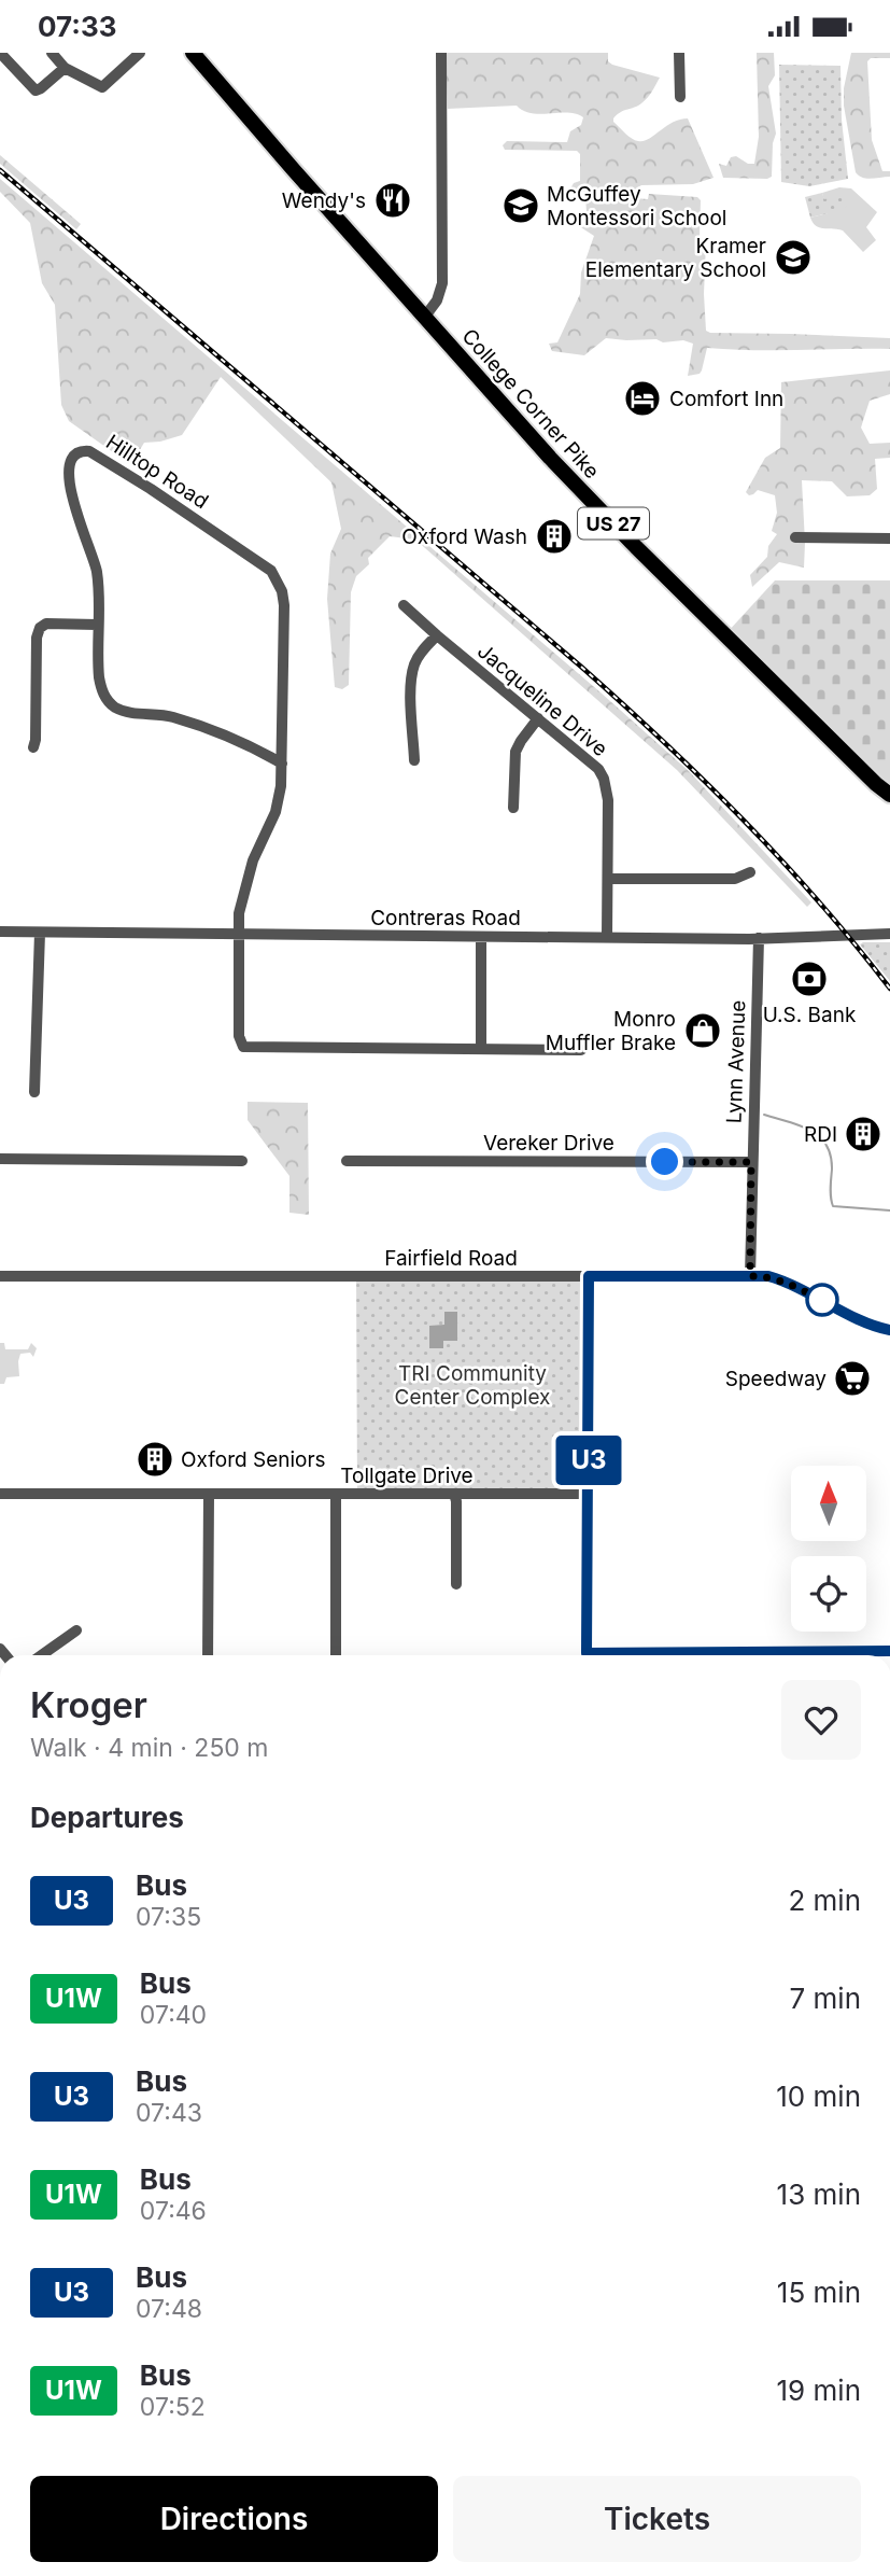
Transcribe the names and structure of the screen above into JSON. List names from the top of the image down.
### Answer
{
  "streets": {
    "highway": ["College Corner Pike", "US 27"],
    "street": [
      "Hilltop Road",
      "Jacqueline Drive",
      "Contreras Road",
      "Lynn Avenue",
      "Vereker Drive",
      "Fairfield Road",
      "Tollgate Drive"
    ]
  },
  "crossings": [
    ["Hilltop Road", "Contreras Road"],
    ["Jacqueline Drive", "Contreras Road"],
    ["Contreras Road", "Lynn Avenue"],
    ["Lynn Avenue", "Vereker Drive"],
    ["Lynn Avenue", "Fairfield Road"]
  ],
  "parks": ["TRI Community Center Complex"],
  "places": {
    "restaurant": ["Wendy's"],
    "school or university": ["McGuffey Montessori School", "Kramer Elementary School"],
    "hotel": ["Comfort Inn"],
    "building": ["Oxford Wash", "RDI", "Oxford Seniors"],
    "bank": ["U.S. Bank"],
    "shop": ["Monro Muffler Brake"],
    "supermarket": ["Speedway"]
  },
  "lines": ["bus line U3"],
  "north": "top",
  "page": {
    "status": "07:33",
    "on_map": "U3",
    "heading": [
      ["Kroger", "Walk · 4 min · 250 m"],
      "Departures"
    ],
    "list": [
      {
        "mark": "U3",
        "name": "Bus",
        "note": "07:35",
        "value": "2 min"
      },
      {
        "mark": "U1W",
        "name": "Bus",
        "note": "07:40",
        "value": "7 min"
      },
      {
        "mark": "U3",
        "name": "Bus",
        "note": "07:43",
        "value": "10 min"
      },
      {
        "mark": "U1W",
        "name": "Bus",
        "note": "07:46",
        "value": "13 min"
      },
      {
        "mark": "U3",
        "name": "Bus",
        "note": "07:48",
        "value": "15 min"
      },
      {
        "mark": "U1W",
        "name": "Bus",
        "note": "07:52",
        "value": "19 min"
      }
    ],
    "buttons": ["Directions", "Tickets"]
  }
}
